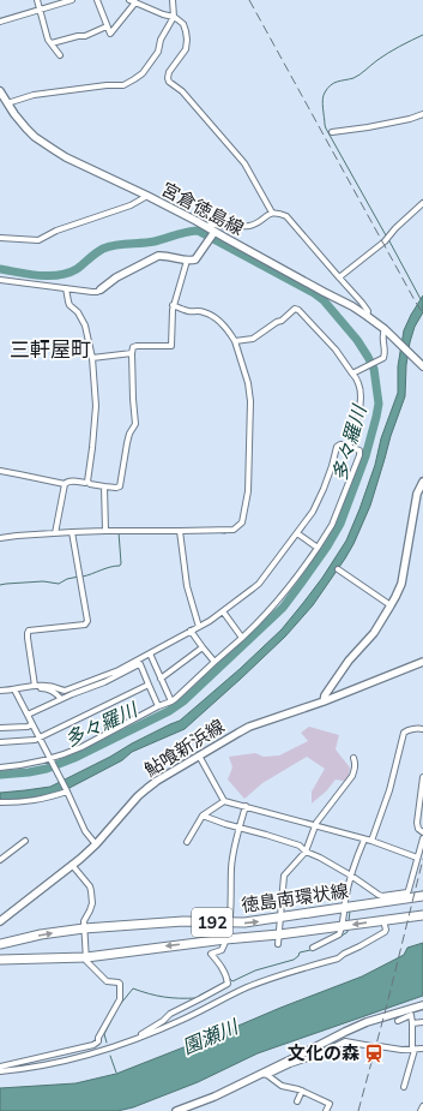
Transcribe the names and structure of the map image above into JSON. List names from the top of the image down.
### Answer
{
  "streets": {
    "highway": ["徳島南環状線", "192"],
    "main road": ["宮倉徳島線", "鮎喰新浜線"]
  },
  "districts": ["三軒屋町"],
  "water": ["多々羅川", "園瀬川"],
  "places": {
    "station": ["文化の森"]
  }
}
